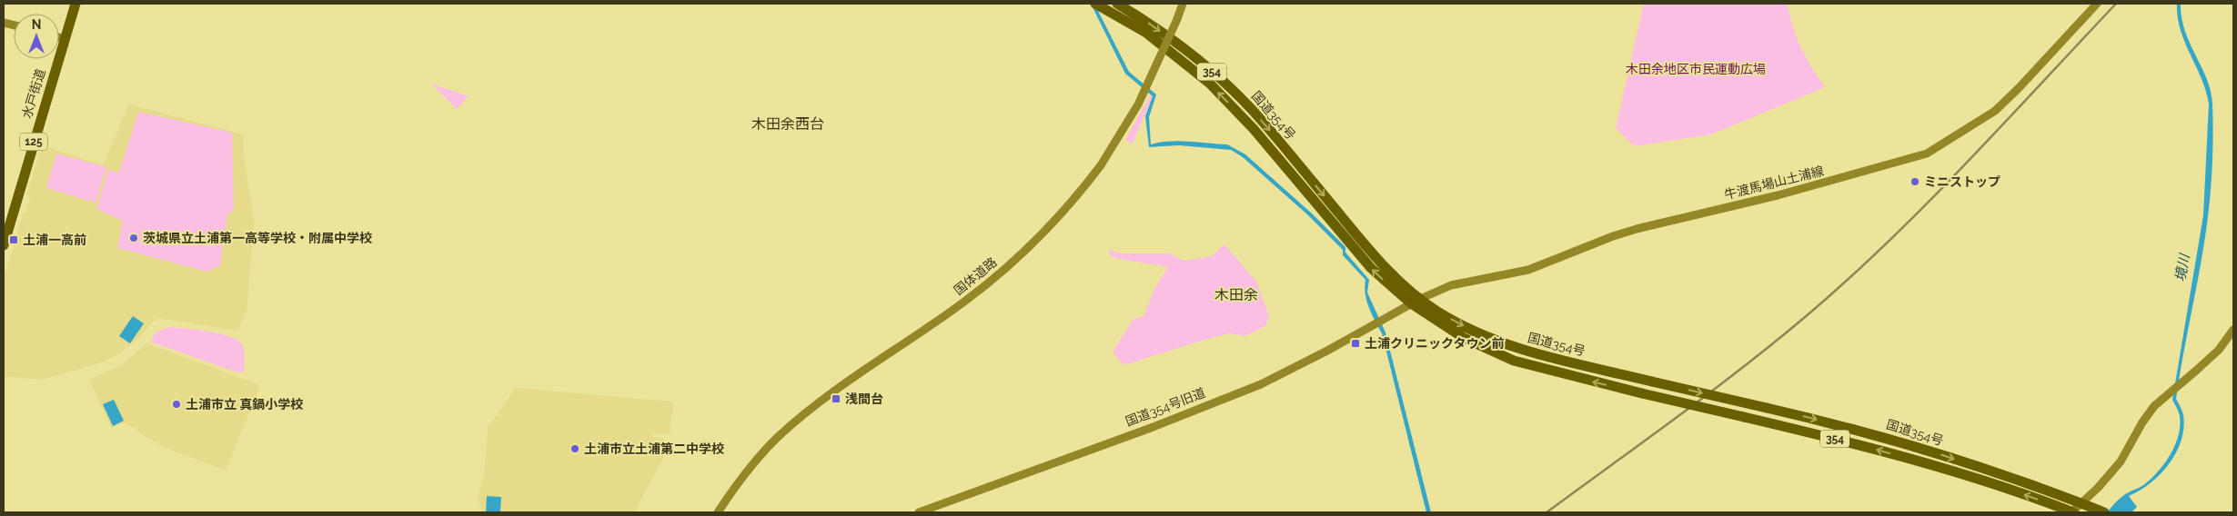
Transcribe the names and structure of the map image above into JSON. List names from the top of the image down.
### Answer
{
  "streets": {
    "highway": [
      "354",
      "水戸街道",
      "国道354号",
      "125"
    ],
    "street": ["牛渡馬場山土浦線", "国体道路", "国道354号旧道"]
  },
  "crossings": [
    ["国道354号", "牛渡馬場山土浦線"],
    ["国道354号", "国道354号旧道"],
    ["牛渡馬場山土浦線", "国道354号旧道"]
  ],
  "districts": ["木田余西台", "木田余"],
  "water": ["境川"],
  "parks": ["木田余地区市民運動広場"],
  "places": {
    "other": [
      "ミニストップ",
      "茨城県立土浦第一高等学校・附属中学校",
      "土浦市立 真鍋小学校",
      "土浦市立土浦第二中学校"
    ],
    "transit": ["土浦一高前", "土浦クリニックタウン前", "浅間台"]
  },
  "north": "top"
}
